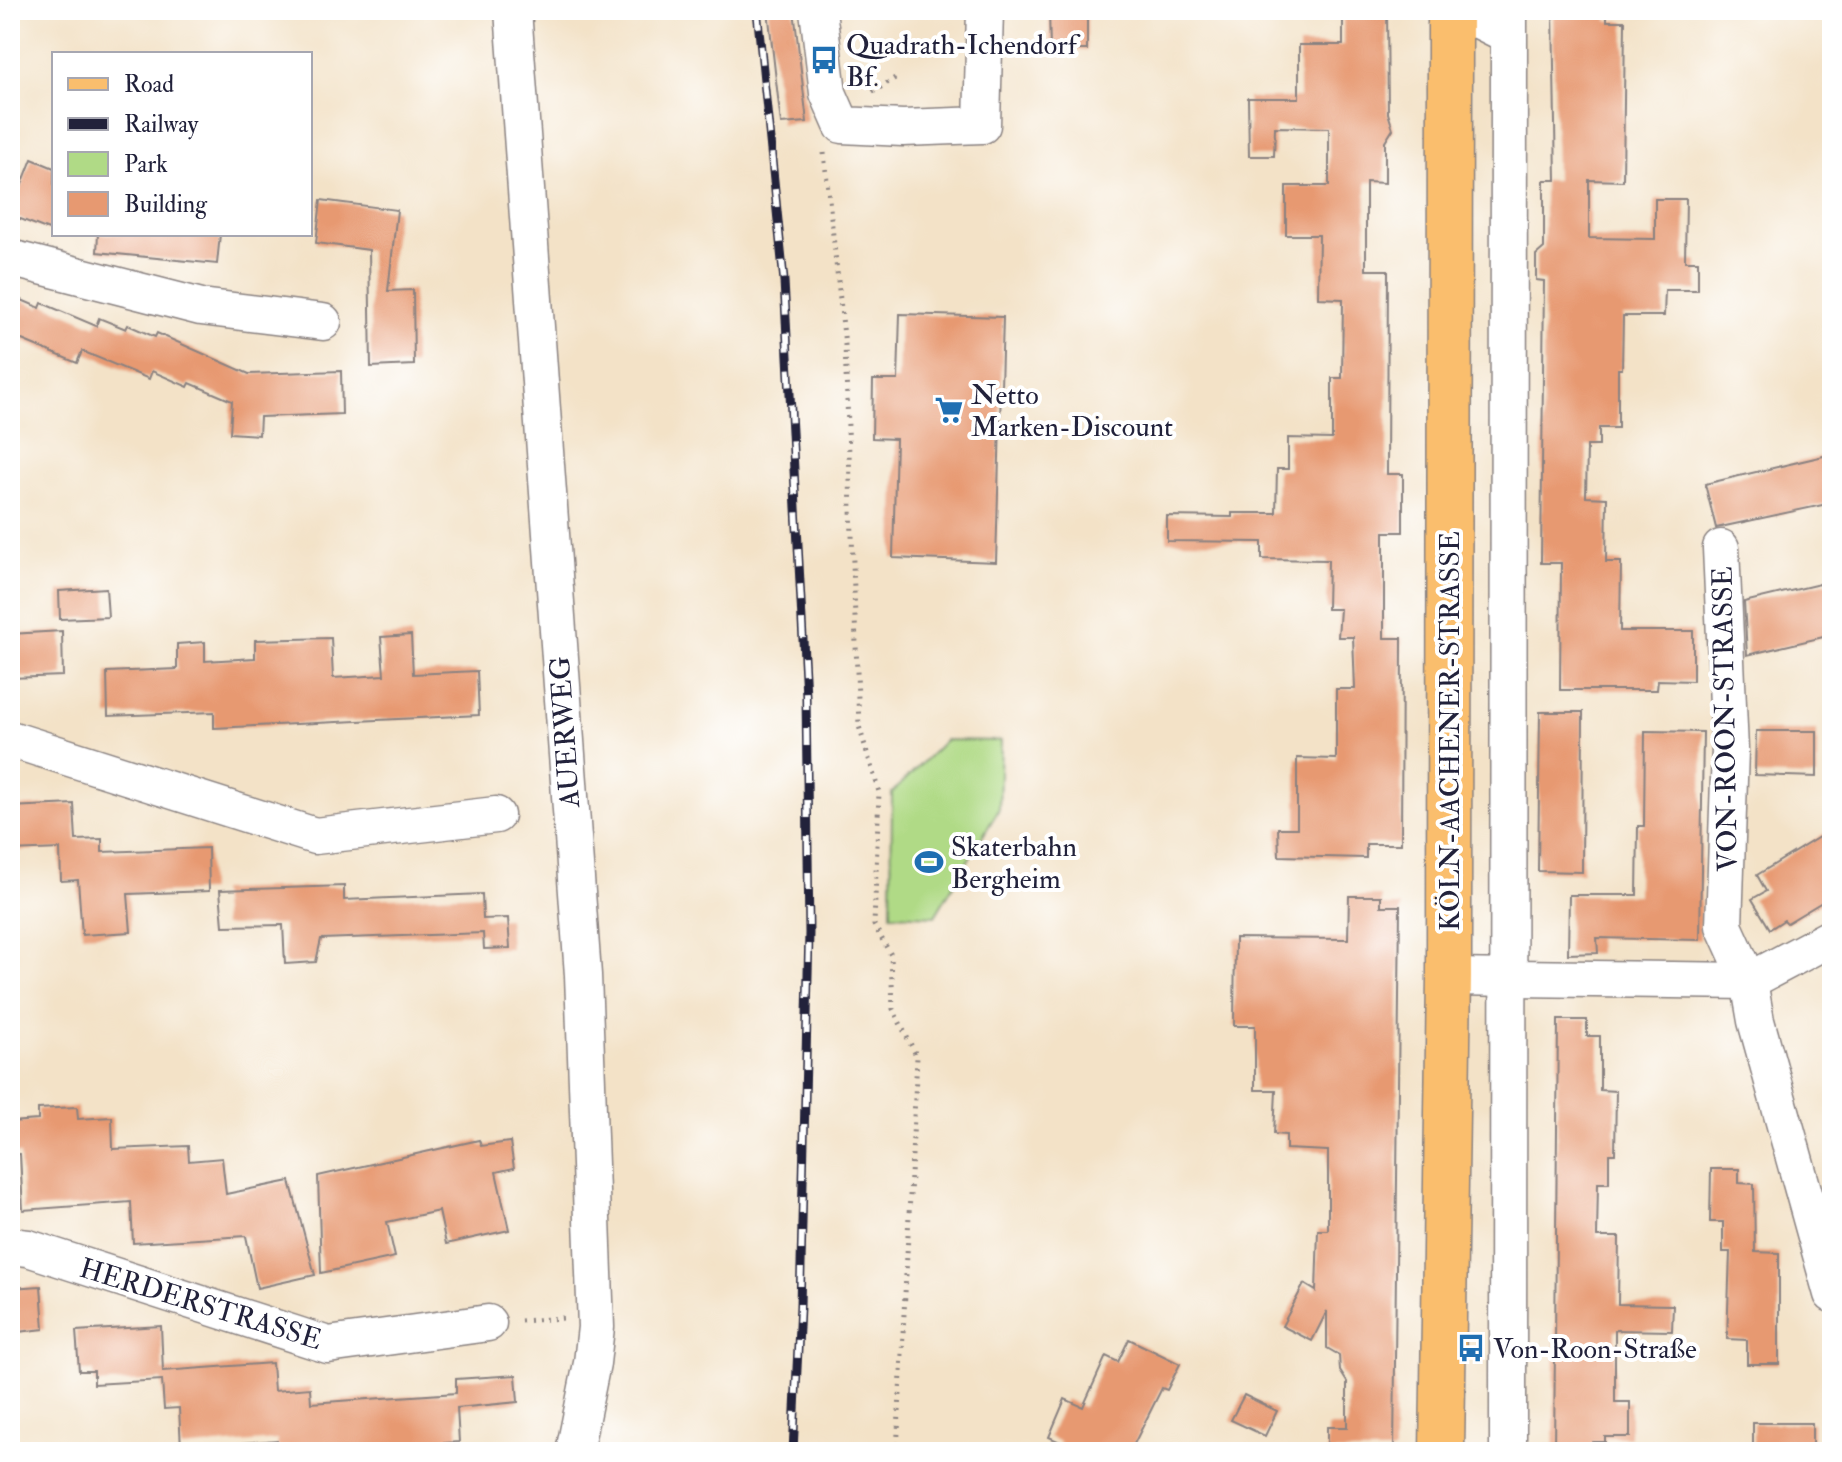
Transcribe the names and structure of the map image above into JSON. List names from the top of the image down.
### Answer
{
  "streets": {
    "main road": ["KÖLN-AACHENER-STRASSE"],
    "street": ["VON-ROON-STRASSE", "AUERWEG", "HERDERSTRASSE"]
  },
  "places": {
    "bus stop": ["Quadrath-Ichendorf Bf.", "Von-Roon-Straße"],
    "supermarket": ["Netto Marken-Discount"],
    "sports": ["Skaterbahn Bergheim"]
  },
  "legend": [
    "Road",
    "Railway",
    "Park",
    "Building"
  ]
}
